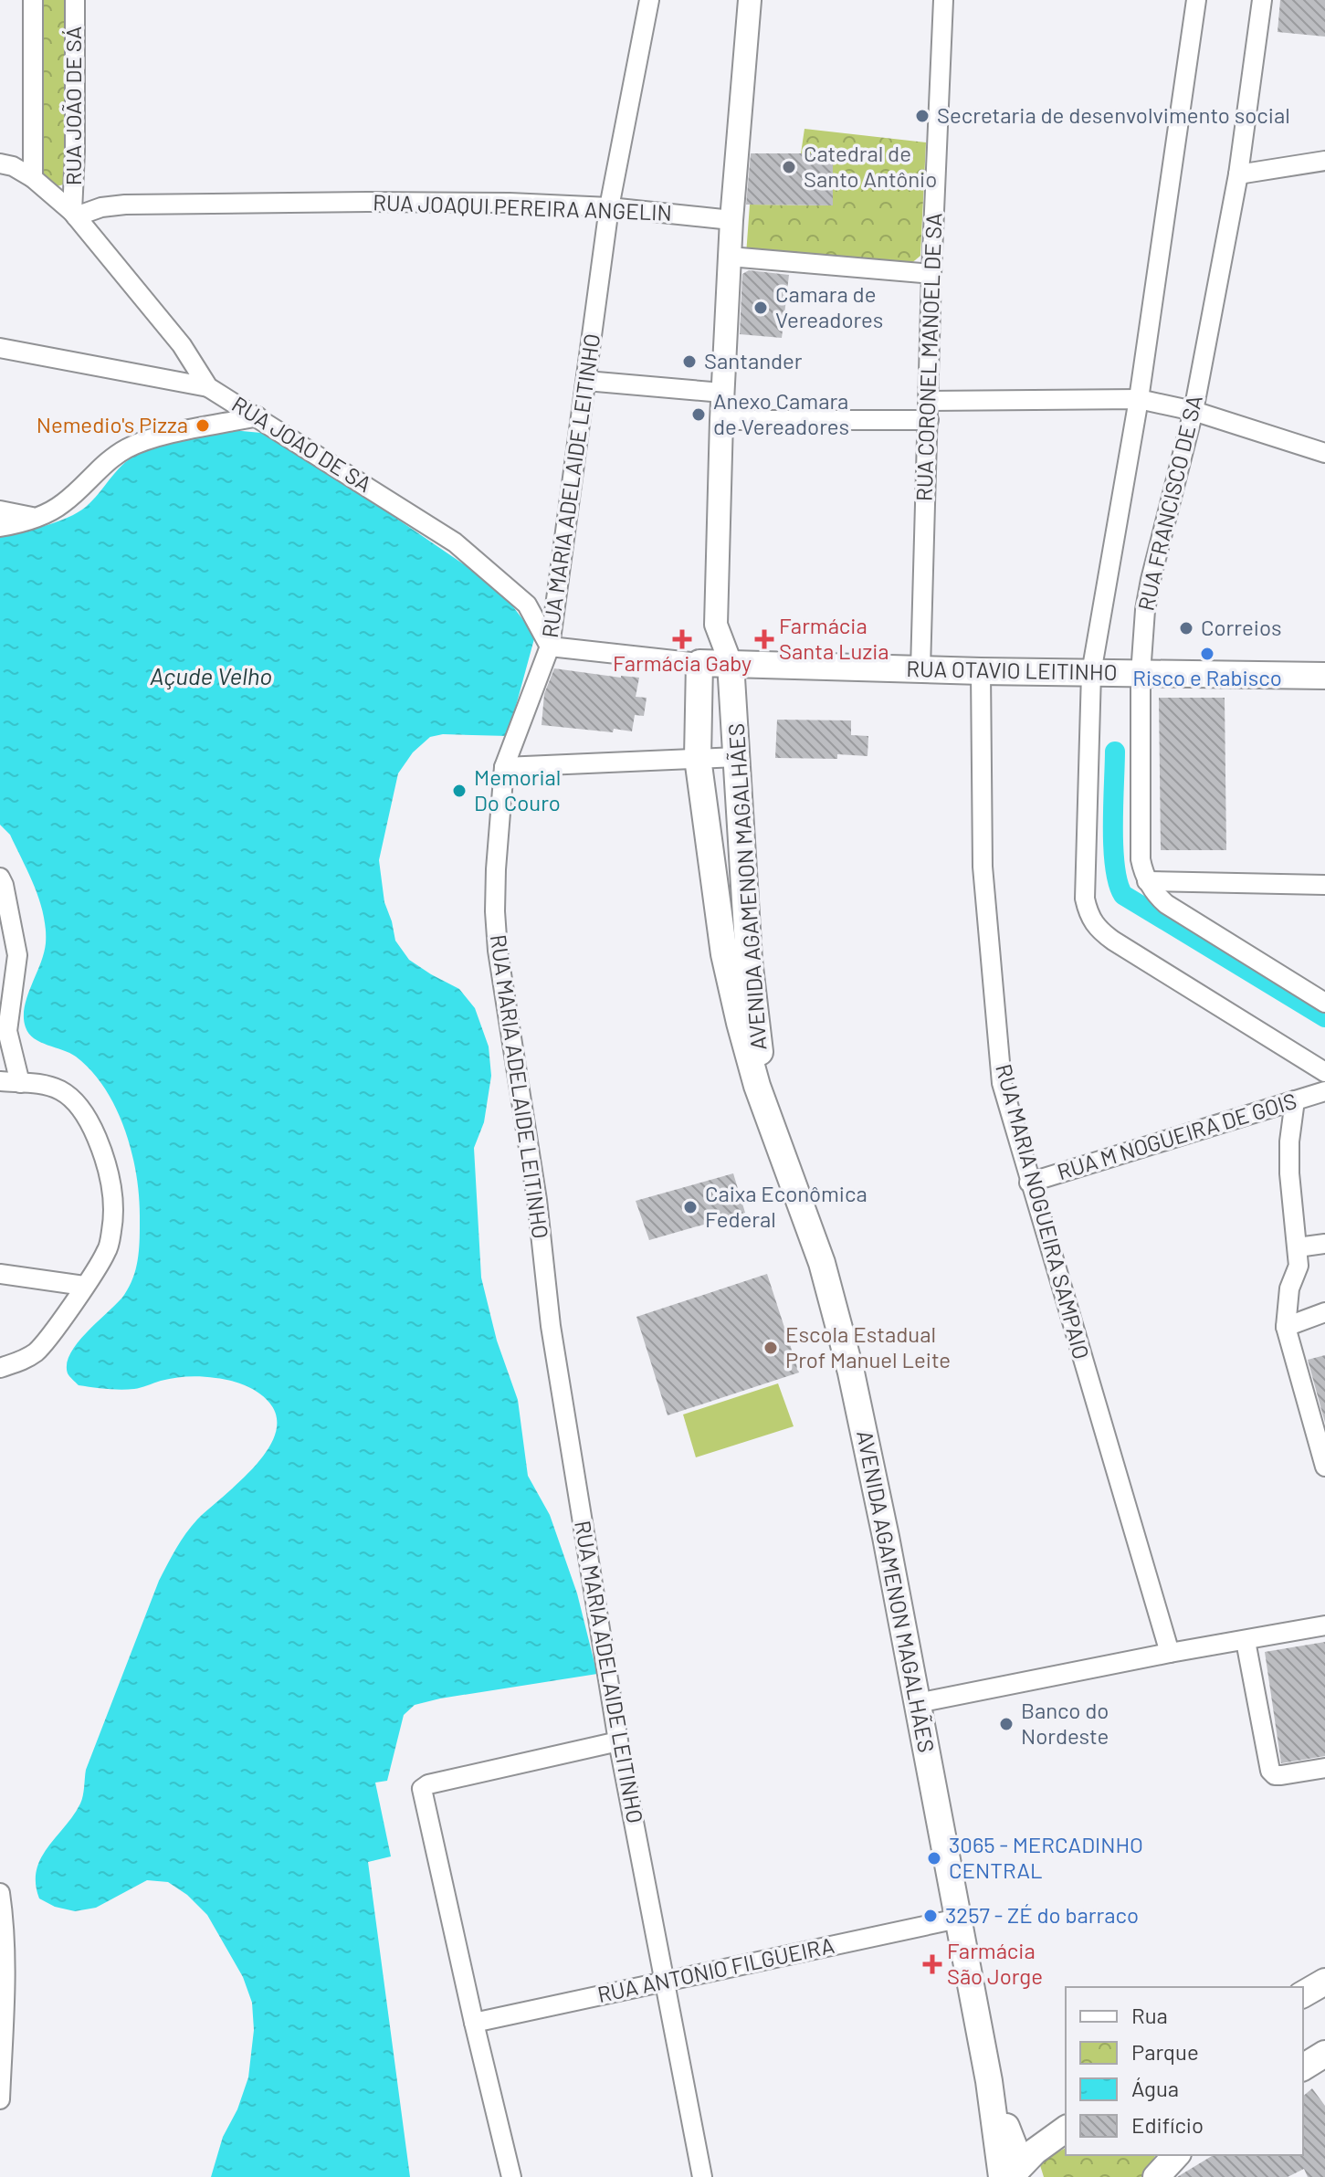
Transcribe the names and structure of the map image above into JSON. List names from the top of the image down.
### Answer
{
  "streets": {
    "main road": ["RUA OTAVIO LEITINHO", "AVENIDA AGAMENON MAGALHÃES"],
    "street": [
      "RUA JOÃO DE SÁ",
      "RUA JOAQUI PEREIRA ANGELIN",
      "RUA CORONEL MANOEL DE SA",
      "RUA JOAO DE SA",
      "RUA MARIA ADELAIDE LEITINHO",
      "RUA FRANCISCO DE SA",
      "RUA M NOGUEIRA DE GOIS",
      "RUA MARIA NOGUEIRA SAMPAIO",
      "RUA ANTONIO FILGUEIRA"
    ]
  },
  "crossings": [
    ["RUA JOÃO DE SÁ", "RUA JOAQUI PEREIRA ANGELIN"],
    ["RUA JOÃO DE SÁ", "RUA JOAO DE SA"],
    ["RUA JOAQUI PEREIRA ANGELIN", "RUA JOAO DE SA"],
    ["RUA JOAQUI PEREIRA ANGELIN", "RUA MARIA ADELAIDE LEITINHO"],
    ["RUA CORONEL MANOEL DE SA", "RUA OTAVIO LEITINHO"],
    ["RUA JOAO DE SA", "RUA MARIA ADELAIDE LEITINHO"],
    ["RUA MARIA ADELAIDE LEITINHO", "RUA ANTONIO FILGUEIRA"],
    ["RUA FRANCISCO DE SA", "RUA OTAVIO LEITINHO"],
    ["RUA OTAVIO LEITINHO", "AVENIDA AGAMENON MAGALHÃES"],
    ["RUA OTAVIO LEITINHO", "RUA MARIA NOGUEIRA SAMPAIO"],
    ["AVENIDA AGAMENON MAGALHÃES", "RUA ANTONIO FILGUEIRA"],
    ["RUA M NOGUEIRA DE GOIS", "RUA MARIA NOGUEIRA SAMPAIO"]
  ],
  "water": ["Açude Velho"],
  "places": {
    "other": [
      "Secretaria de desenvolvimento social",
      "Catedral de Santo Antônio",
      "Camara de Vereadores",
      "Santander",
      "Anexo Camara de Vereadores",
      "Nemedio's Pizza",
      "Correios",
      "Risco e Rabisco",
      "Memorial Do Couro",
      "Caixa Econômica Federal",
      "Escola Estadual Prof Manuel Leite",
      "Banco do Nordeste",
      "3065 - MERCADINHO CENTRAL",
      "3257 - ZÉ do barraco"
    ],
    "health": ["Farmácia Gaby", "Farmácia Santa Luzia", "Farmácia São Jorge"]
  },
  "legend": [
    "Rua",
    "Parque",
    "Água",
    "Edifício"
  ]
}
